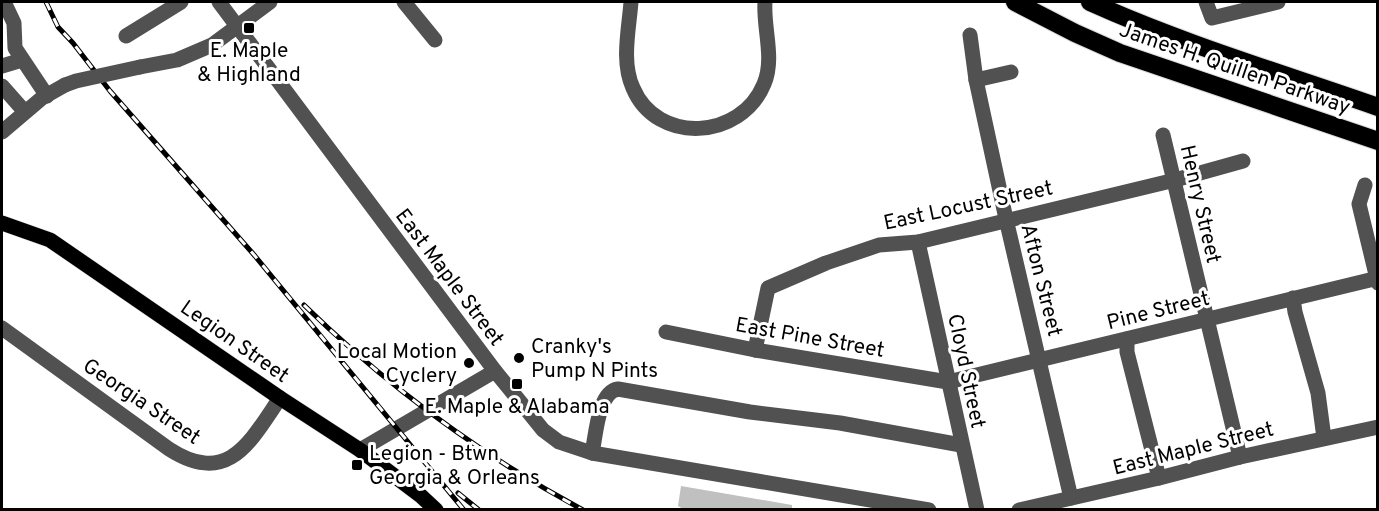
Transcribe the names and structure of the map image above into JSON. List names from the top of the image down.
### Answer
{
  "streets": {
    "highway": ["James H. Quillen Parkway"],
    "main road": ["Legion Street"],
    "street": [
      "Henry Street",
      "East Locust Street",
      "East Maple Street",
      "Afton Street",
      "Pine Street",
      "East Pine Street",
      "Cloyd Street",
      "Georgia Street"
    ]
  },
  "crossings": [
    ["Henry Street", "East Locust Street"],
    ["Henry Street", "East Maple Street"],
    ["Henry Street", "Pine Street"],
    ["East Locust Street", "Afton Street"],
    ["East Locust Street", "East Pine Street"],
    ["East Locust Street", "Cloyd Street"],
    ["East Maple Street", "Afton Street"],
    ["Afton Street", "Pine Street"],
    ["Pine Street", "East Pine Street"],
    ["Pine Street", "Cloyd Street"],
    ["East Pine Street", "Cloyd Street"],
    ["Legion Street", "Georgia Street"]
  ],
  "places": {
    "transit": ["E. Maple & Highland", "E. Maple & Alabama", "Legion - Btwn Georgia & Orleans"],
    "other": ["Cranky's Pump N Pints", "Local Motion Cyclery"]
  }
}
